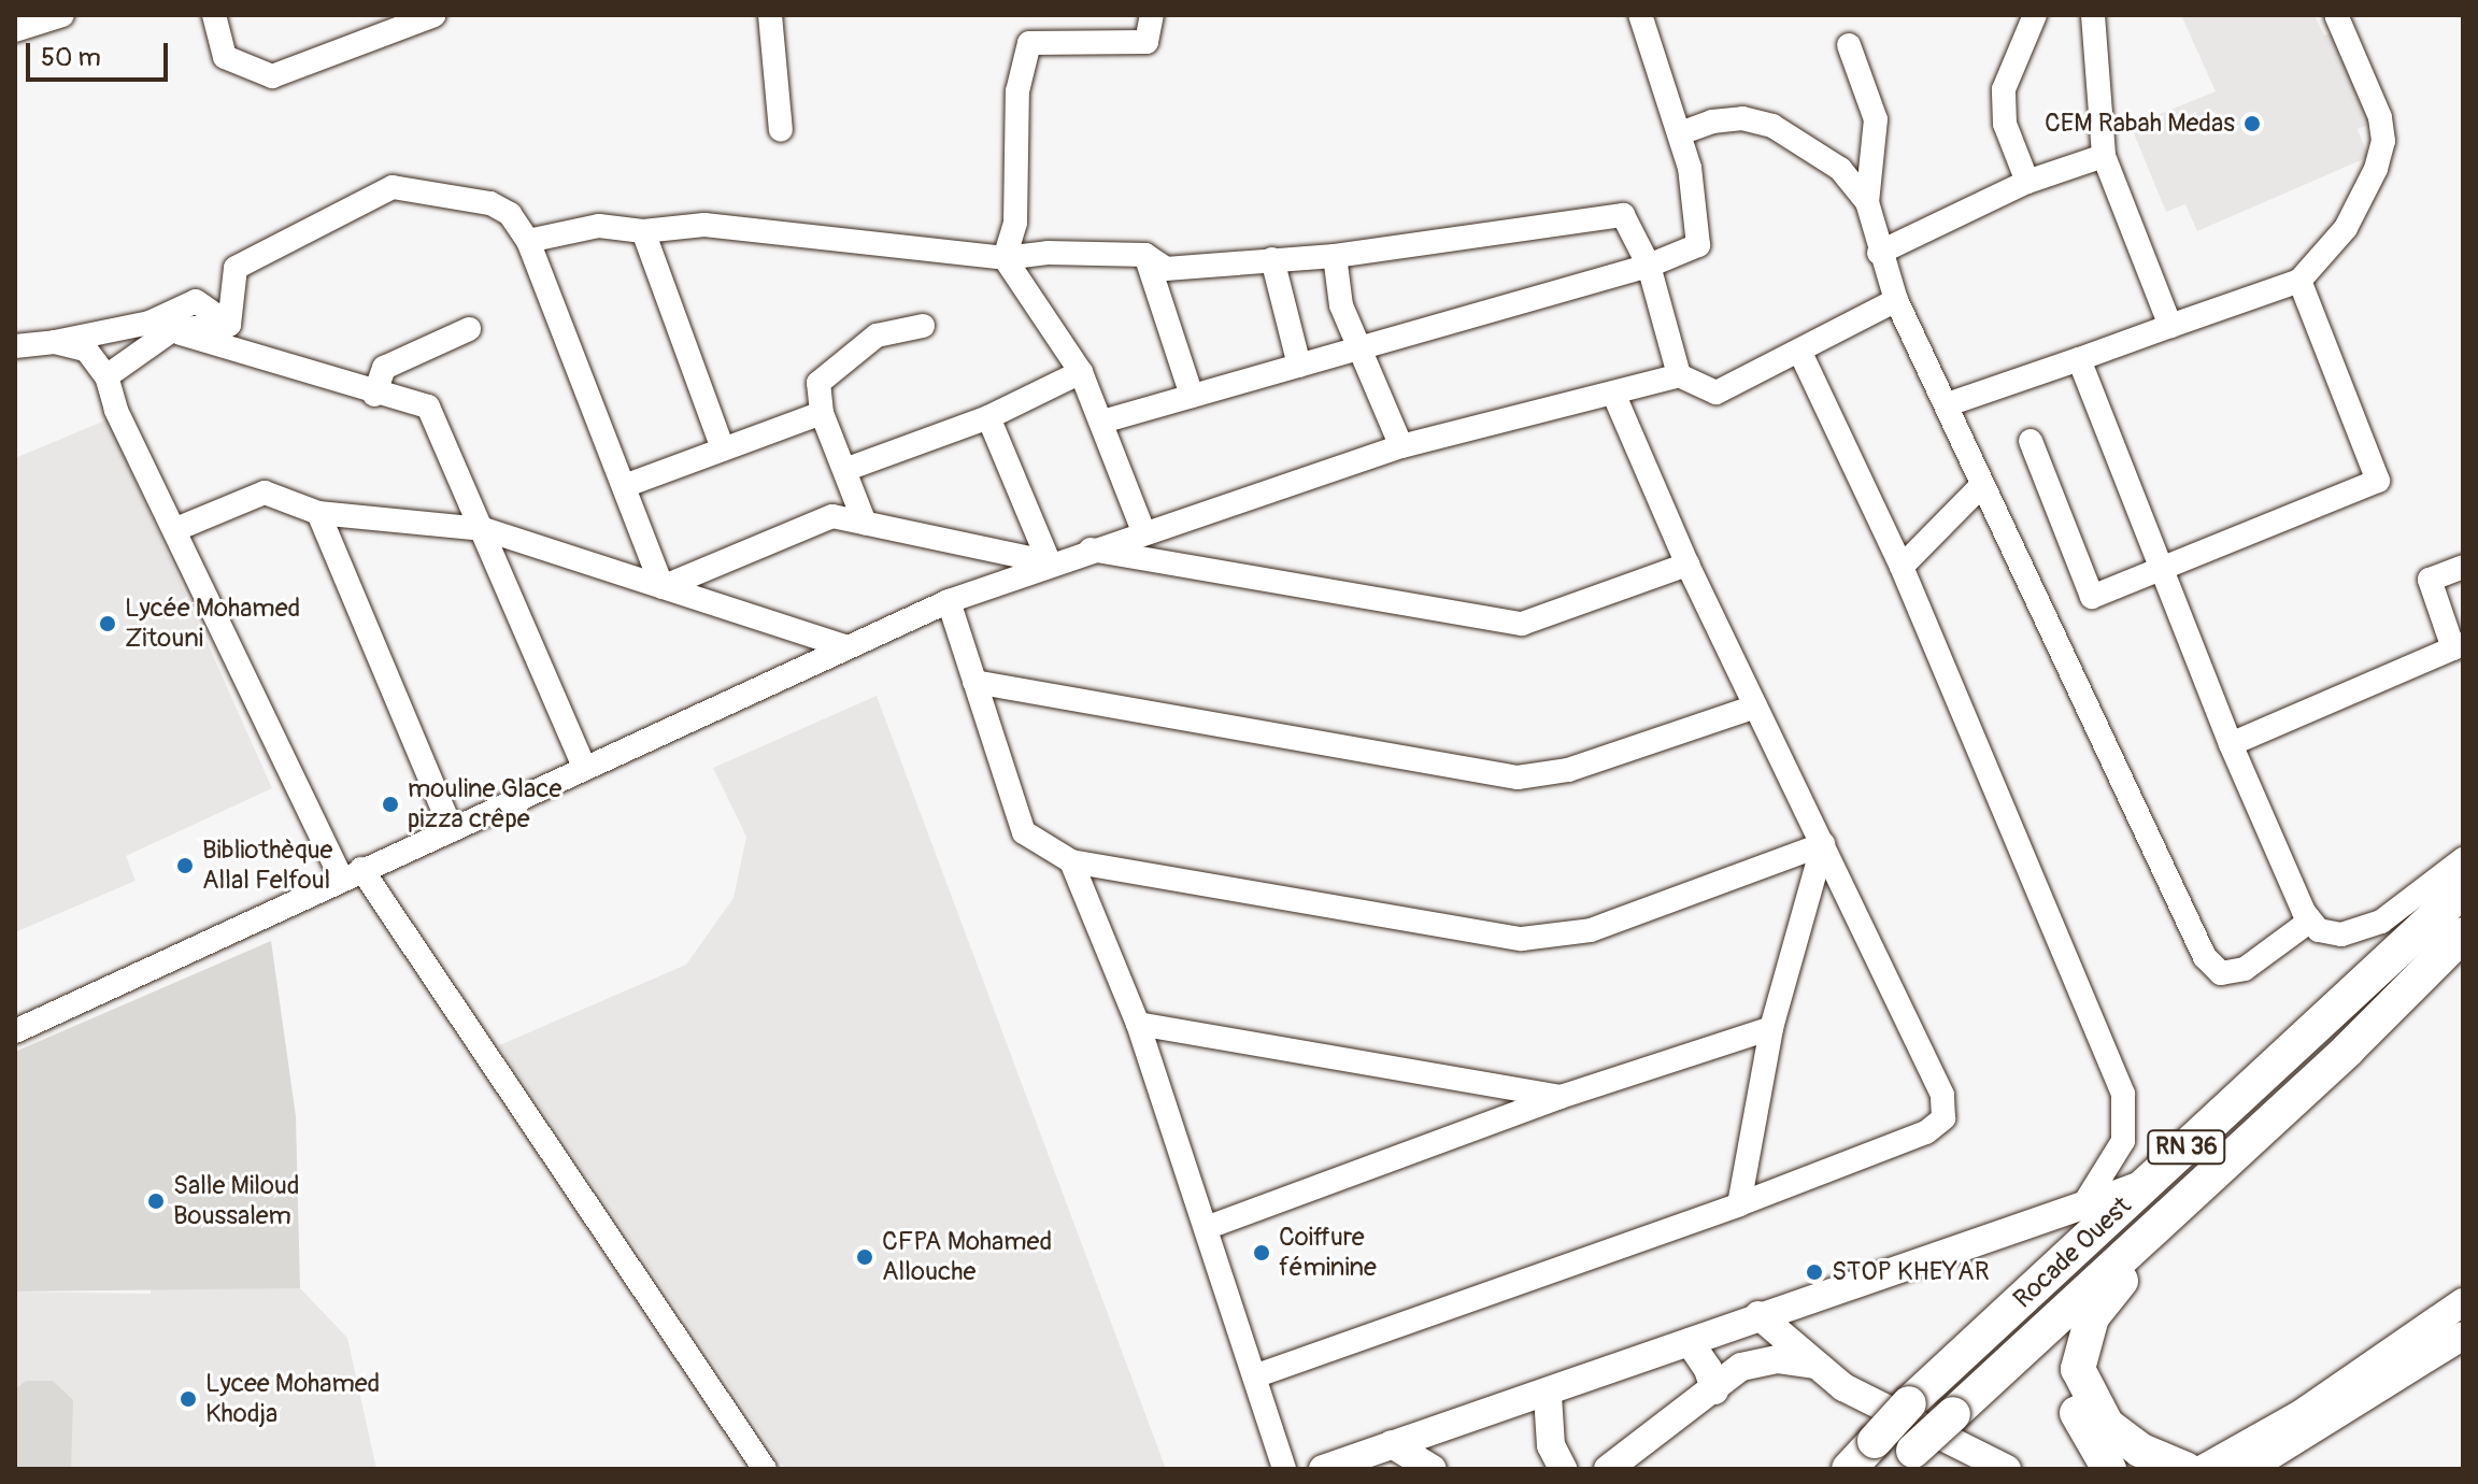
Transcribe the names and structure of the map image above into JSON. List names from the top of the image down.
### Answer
{
  "streets": {
    "highway": ["RN 36", "Rocade Ouest"]
  },
  "places": [
    "CEM Rabah Medas",
    "Lycée Mohamed Zitouni",
    "mouline Glace pizza crêpe",
    "Bibliothèque Allal Felfoul",
    "Salle Miloud Boussalem",
    "Coiffure féminine",
    "CFPA Mohamed Allouche",
    "STOP KHEYAR",
    "Lycee Mohamed Khodja"
  ],
  "scale_bar": "50 m"
}
